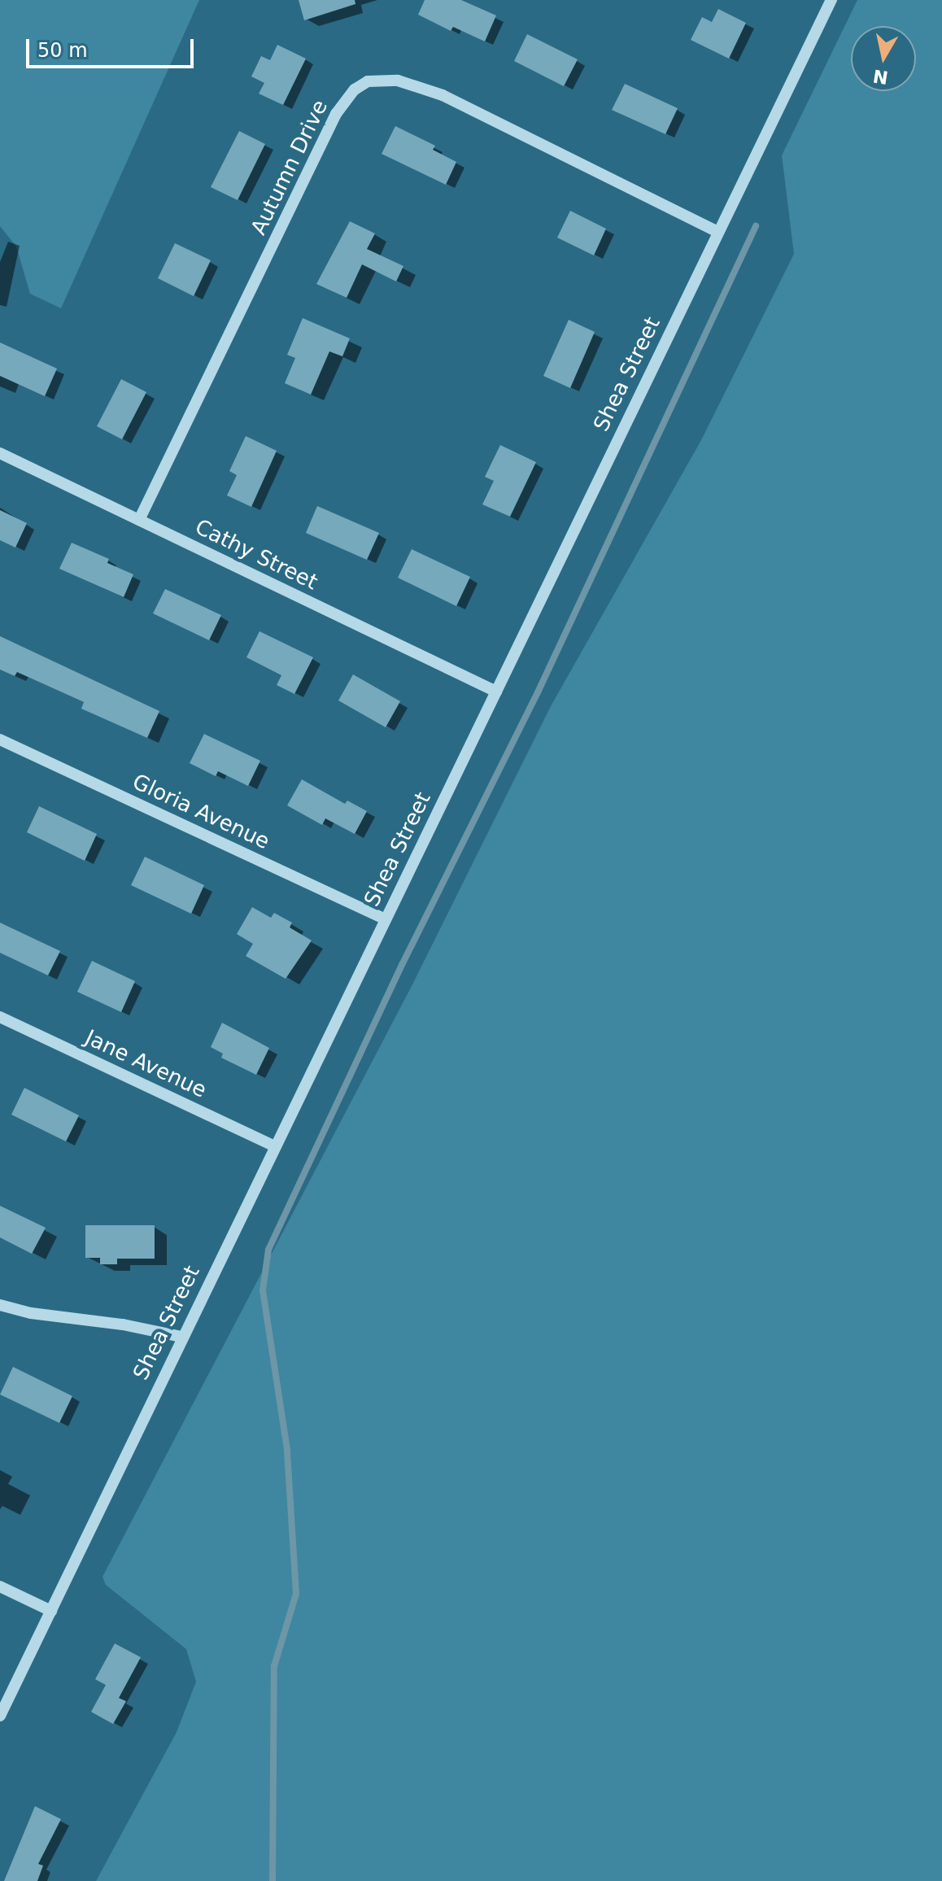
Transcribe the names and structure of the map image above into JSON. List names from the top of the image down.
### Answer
{
  "streets": {
    "street": [
      "Autumn Drive",
      "Shea Street",
      "Cathy Street",
      "Gloria Avenue",
      "Jane Avenue"
    ]
  },
  "crossings": [
    ["Autumn Drive", "Shea Street"],
    ["Autumn Drive", "Cathy Street"],
    ["Shea Street", "Cathy Street"],
    ["Shea Street", "Gloria Avenue"],
    ["Shea Street", "Jane Avenue"]
  ],
  "scale_bar": "50 m",
  "north": "bottom"
}
